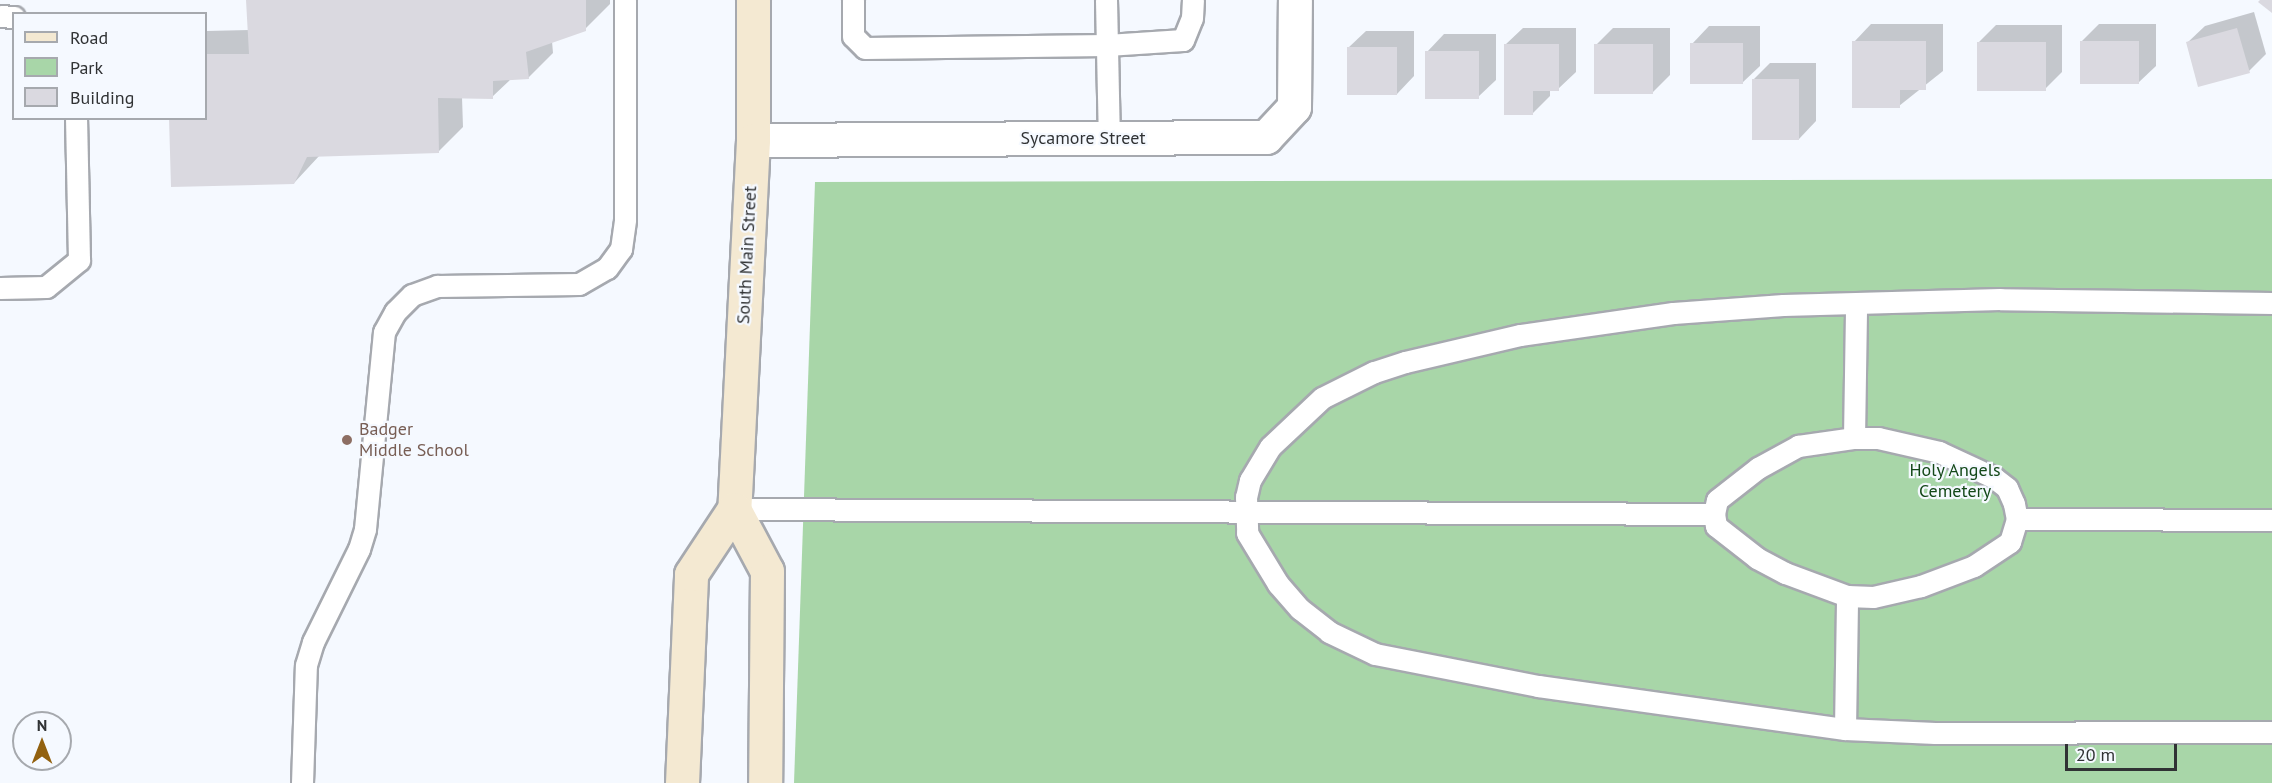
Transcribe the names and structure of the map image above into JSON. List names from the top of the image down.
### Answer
{
  "streets": {
    "main road": ["South Main Street"],
    "street": ["Sycamore Street"]
  },
  "crossings": [
    ["Sycamore Street", "South Main Street"]
  ],
  "parks": ["Holy Angels Cemetery"],
  "places": ["Badger Middle School"],
  "legend": ["Road", "Park", "Building"],
  "scale_bar": "20 m",
  "north": "top"
}
